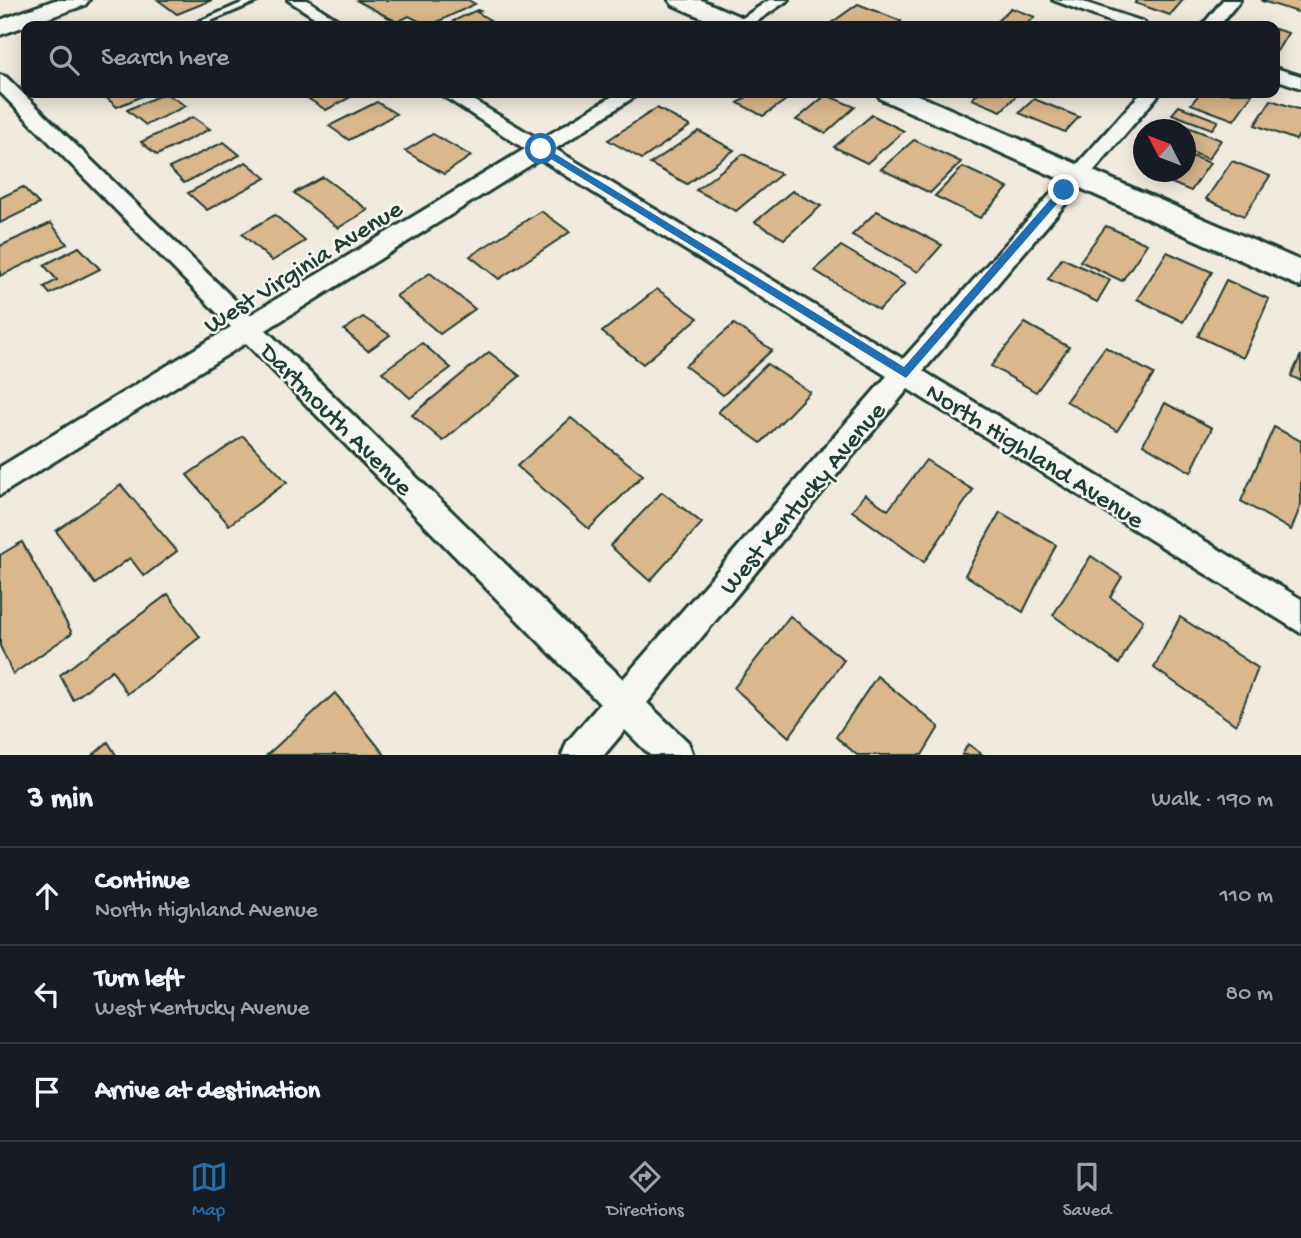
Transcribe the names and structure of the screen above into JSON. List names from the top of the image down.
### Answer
{
  "streets": {
    "street": [
      "West Virginia Avenue",
      "Dartmouth Avenue",
      "North Highland Avenue",
      "West Kentucky Avenue"
    ]
  },
  "crossings": [
    ["West Virginia Avenue", "Dartmouth Avenue"],
    ["West Virginia Avenue", "North Highland Avenue"],
    ["Dartmouth Avenue", "West Kentucky Avenue"],
    ["North Highland Avenue", "West Kentucky Avenue"]
  ],
  "north": "top left",
  "page": {
    "search": "Search here",
    "heading": ["3 min", "Walk · 190 m"],
    "list": [
      ["Continue", "North Highland Avenue", "110 m"],
      ["Turn left", "West Kentucky Avenue", "80 m"],
      "Arrive at destination"
    ],
    "nav": ["Map", "Directions", "Saved"]
  }
}
